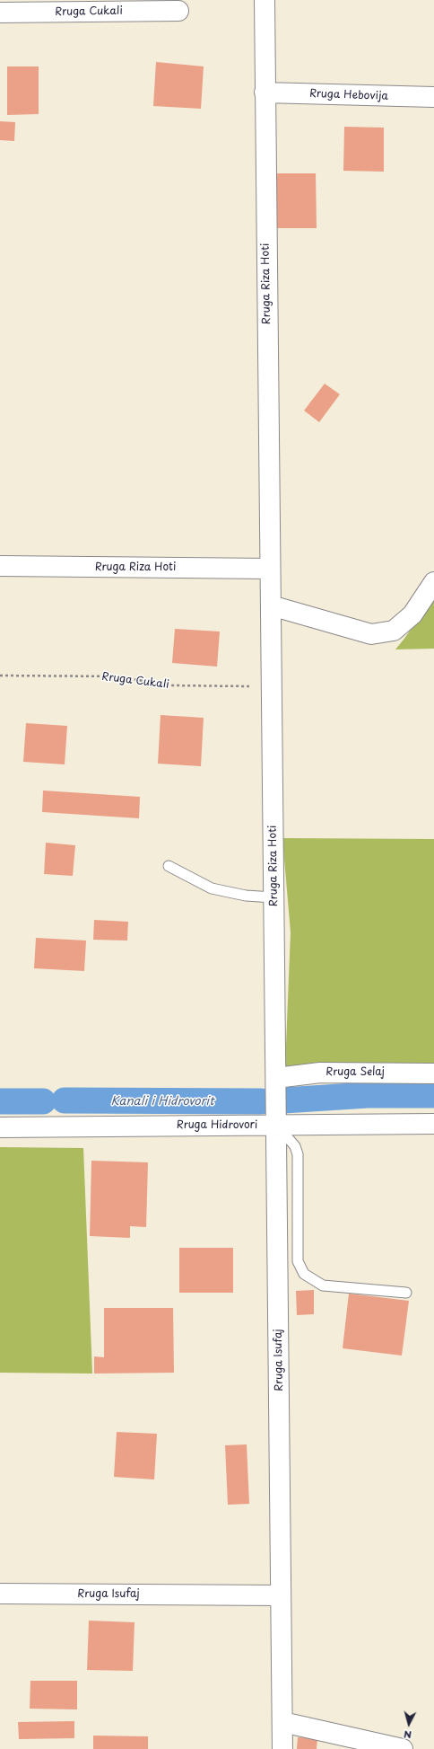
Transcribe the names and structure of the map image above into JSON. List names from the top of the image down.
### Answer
{
  "streets": {
    "street": [
      "Rruga Cukali",
      "Rruga Hebovija",
      "Rruga Riza Hoti",
      "Rruga Selaj",
      "Rruga Hidrovori",
      "Rruga Isufaj"
    ]
  },
  "crossings": [
    ["Rruga Cukali", "Rruga Riza Hoti"],
    ["Rruga Hebovija", "Rruga Riza Hoti"],
    ["Rruga Riza Hoti", "Rruga Selaj"],
    ["Rruga Riza Hoti", "Rruga Hidrovori"],
    ["Rruga Riza Hoti", "Rruga Isufaj"],
    ["Rruga Hidrovori", "Rruga Isufaj"]
  ],
  "water": ["Kanali i Hidrovorit"],
  "north": "bottom"
}
